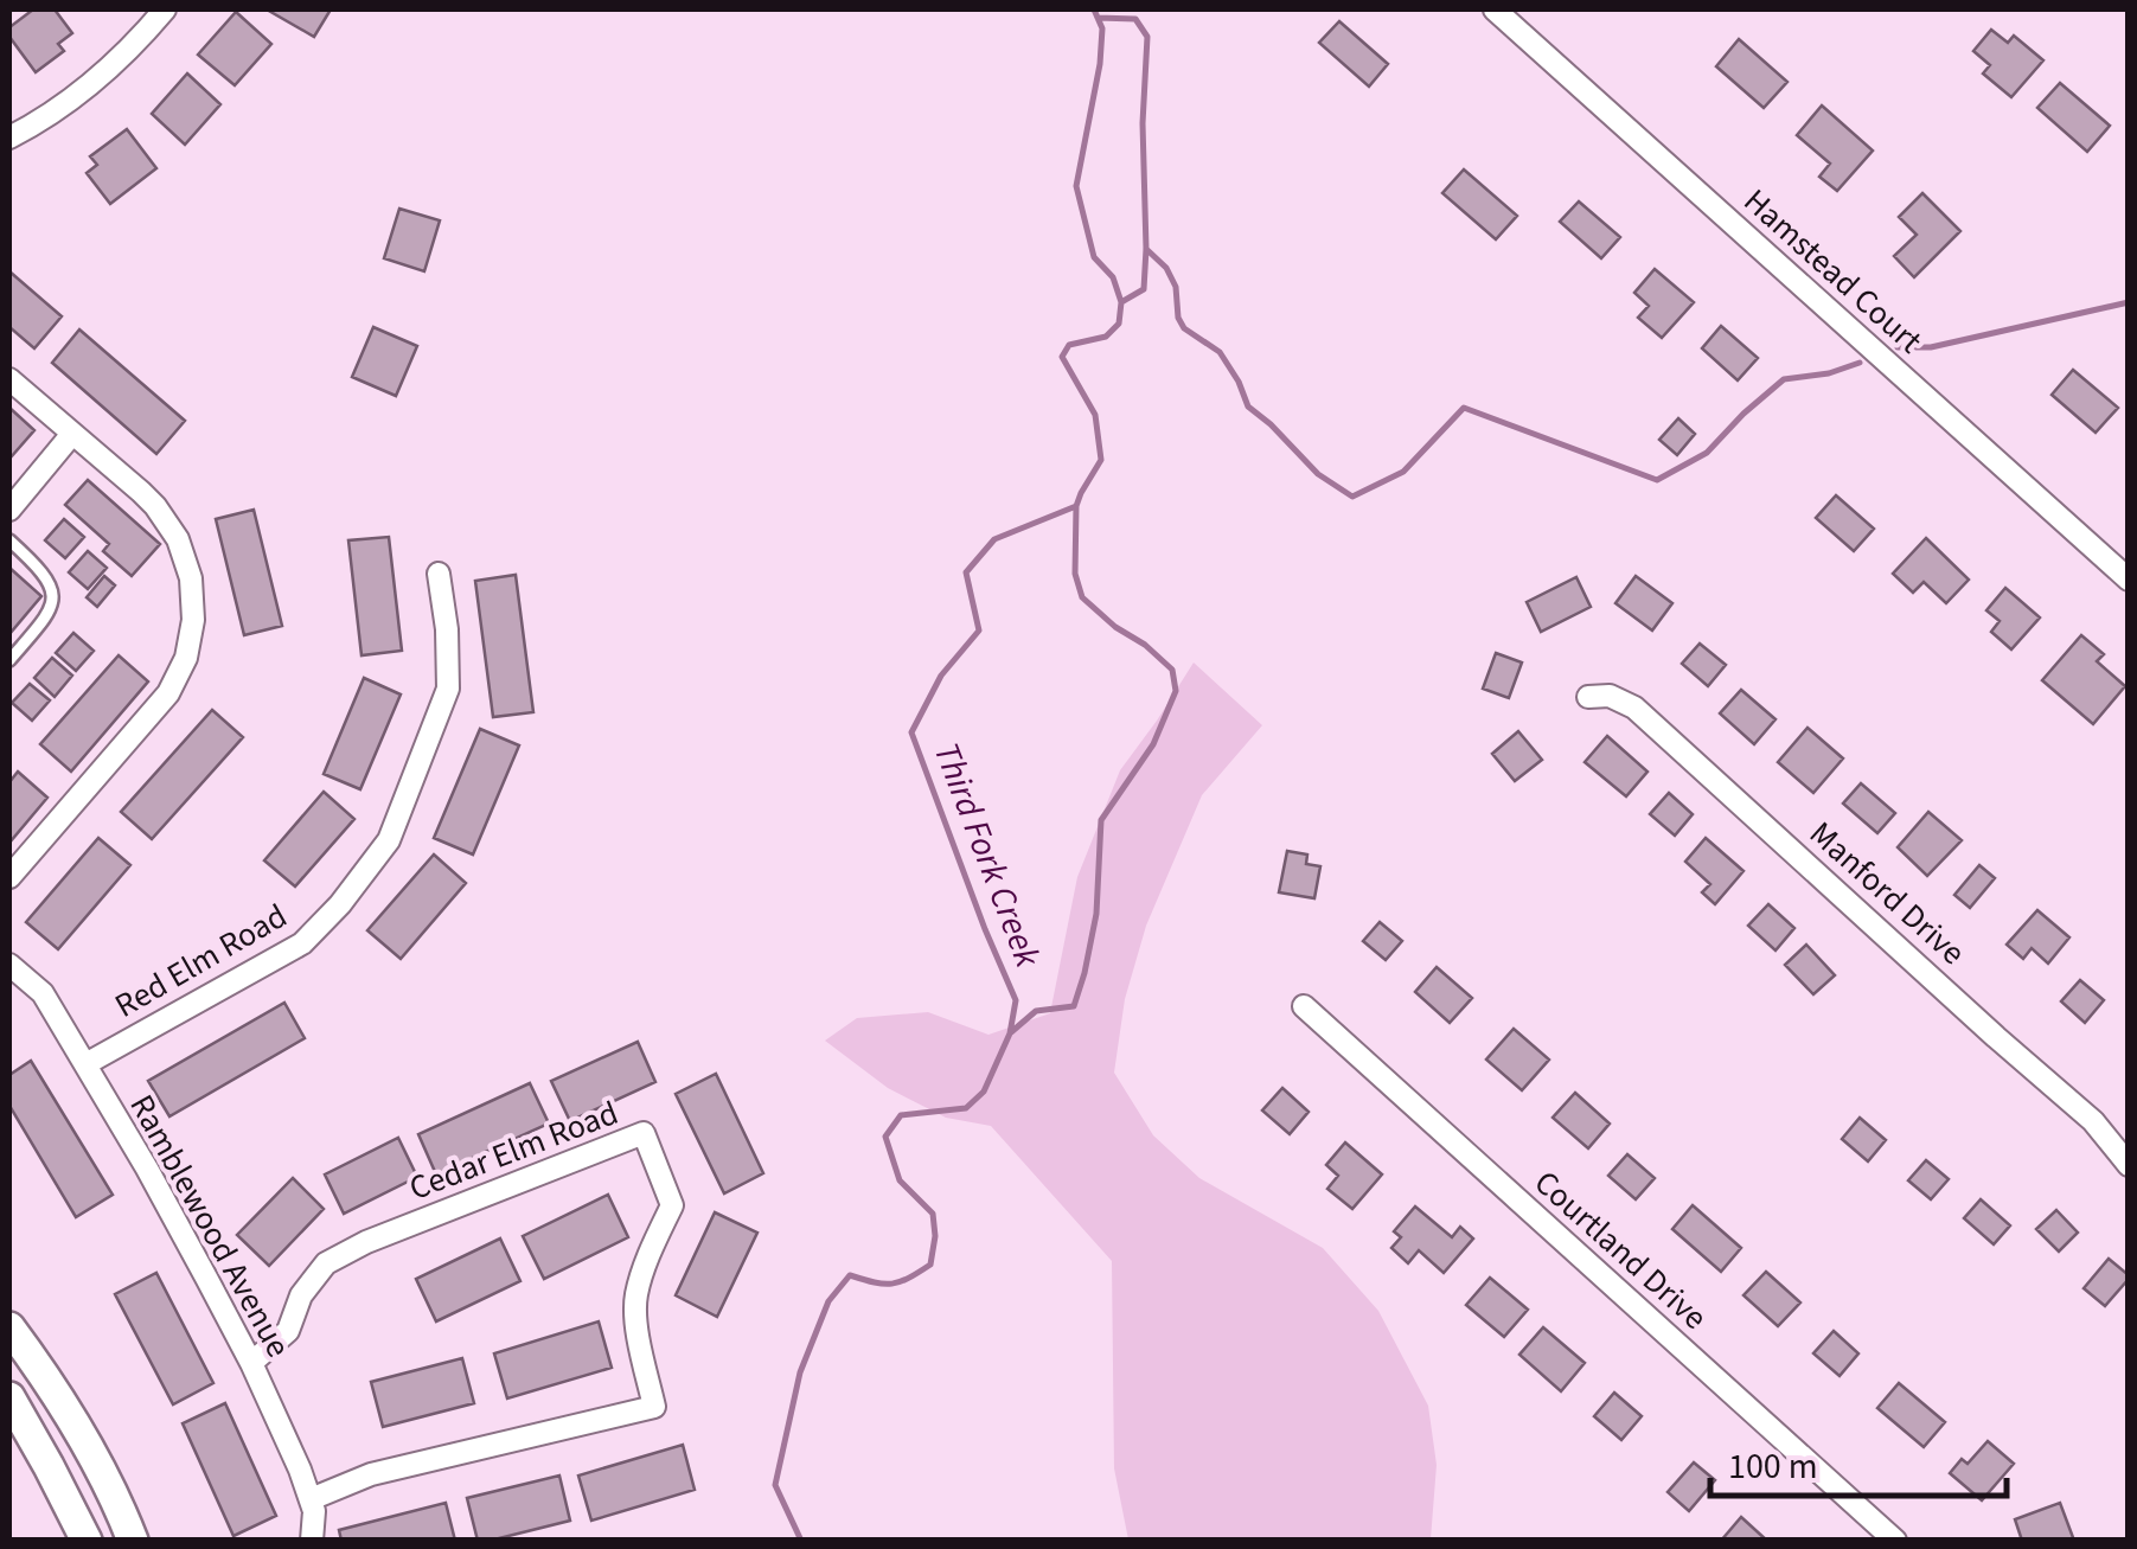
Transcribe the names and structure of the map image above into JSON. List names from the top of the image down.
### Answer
{
  "streets": {
    "street": [
      "Hamstead Court",
      "Manford Drive",
      "Red Elm Road",
      "Cedar Elm Road",
      "Ramblewood Avenue",
      "Courtland Drive"
    ]
  },
  "crossings": [
    ["Red Elm Road", "Ramblewood Avenue"],
    ["Cedar Elm Road", "Ramblewood Avenue"]
  ],
  "water": ["Third Fork Creek"],
  "scale_bar": "100 m"
}
